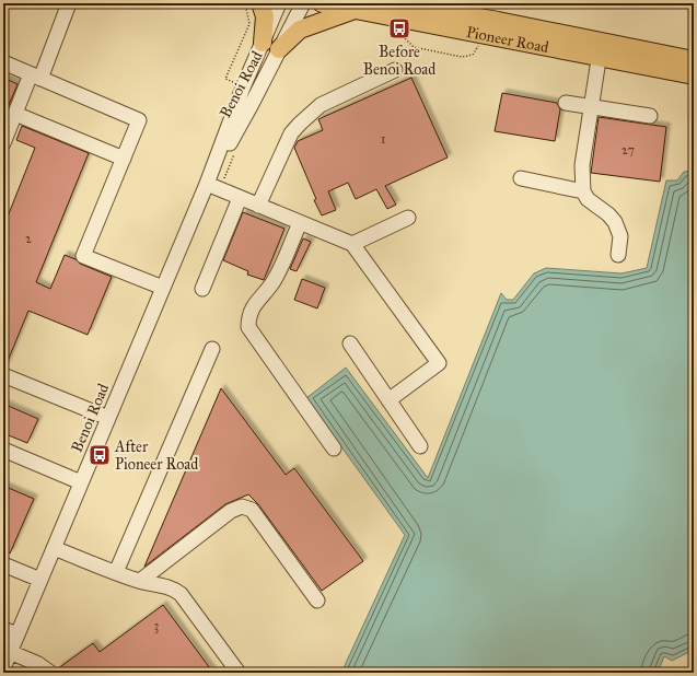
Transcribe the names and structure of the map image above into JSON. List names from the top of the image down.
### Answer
{
  "streets": {
    "main road": ["Pioneer Road"],
    "street": ["Benoi Road"]
  },
  "places": {
    "bus stop": ["Before Benoi Road", "After Pioneer Road"]
  },
  "house_numbers": [
    "1",
    "27",
    "2",
    "3"
  ]
}
